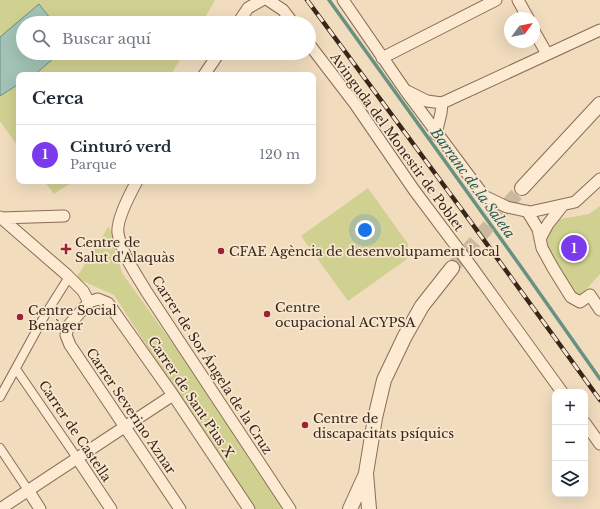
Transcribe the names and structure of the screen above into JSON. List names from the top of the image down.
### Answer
{
  "streets": {
    "street": [
      "Avinguda del Monestir de Poblet",
      "Carrer de Sor Ángela de la Cruz",
      "Carrer de Sant Pius X",
      "Carrer Severino Aznar",
      "Carrer de Castella"
    ]
  },
  "crossings": [
    ["Carrer de Sant Pius X", "Carrer Severino Aznar"]
  ],
  "water": ["Barranc de la Saleta"],
  "places": {
    "health": ["Centre de Salut d'Alaquàs"],
    "other": [
      "CFAE Agència de desenvolupament local",
      "Centre ocupacional ACYPSA",
      "Centre Social Benàger",
      "Centre de discapacitats psíquics"
    ]
  },
  "north": "top right",
  "page": {
    "search": "Buscar aquí",
    "heading": "Cerca",
    "list": [
      {
        "mark": "1",
        "name": "Cinturó verd",
        "note": "Parque",
        "value": "120 m"
      }
    ],
    "pins": "1",
    "map_buttons": ["+", "−"]
  }
}
